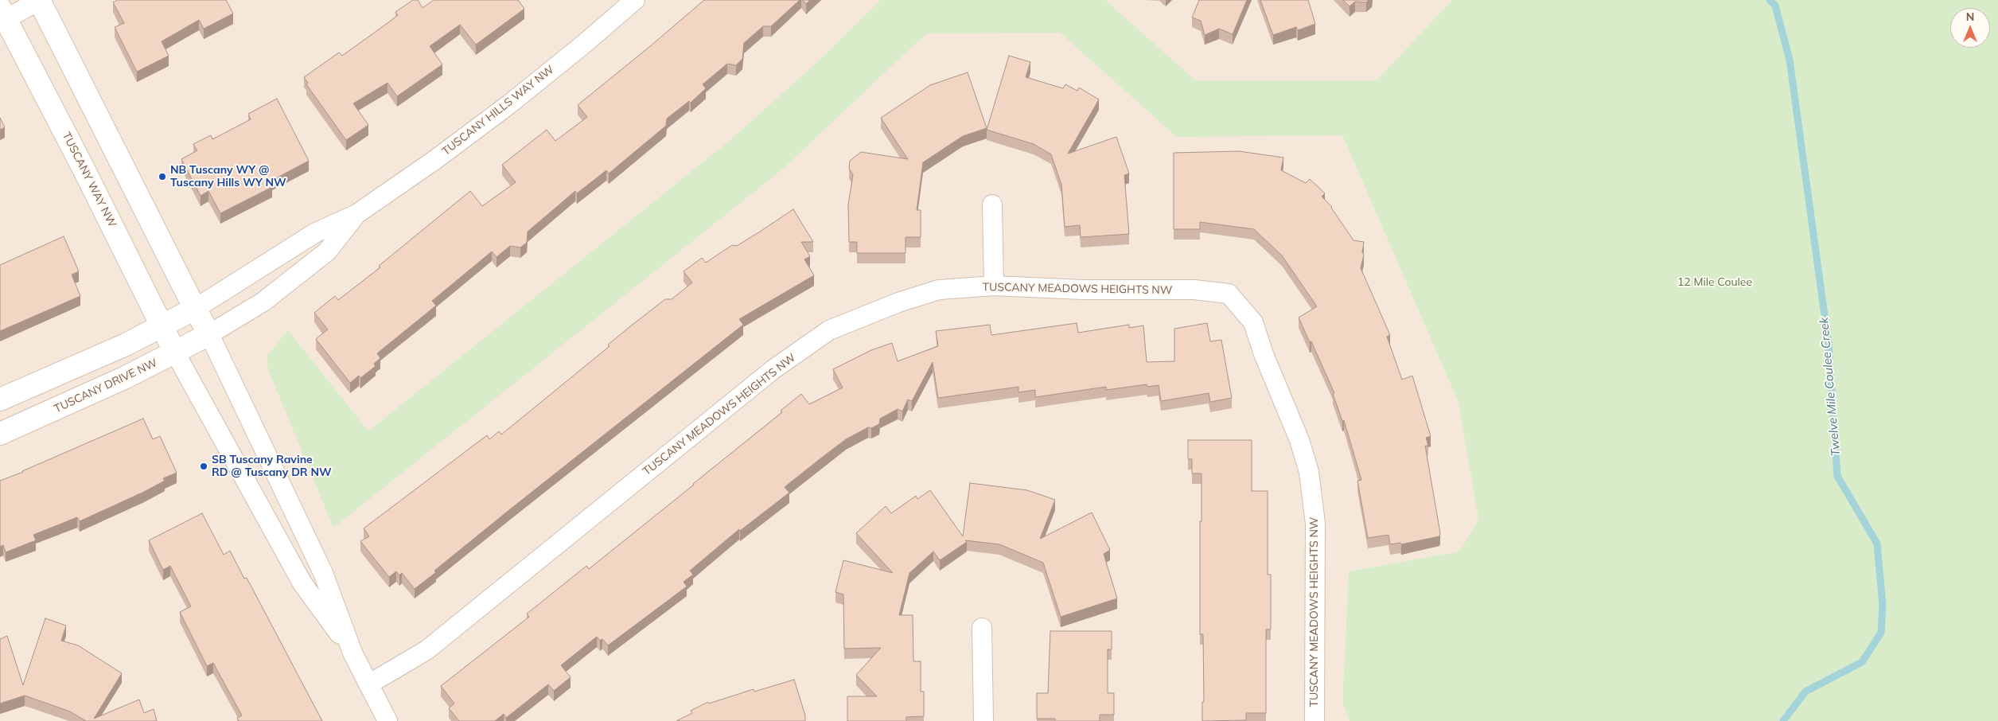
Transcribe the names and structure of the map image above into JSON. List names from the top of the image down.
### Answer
{
  "streets": {
    "street": [
      "TUSCANY HILLS WAY NW",
      "TUSCANY WAY NW",
      "TUSCANY MEADOWS HEIGHTS NW",
      "TUSCANY DRIVE NW"
    ]
  },
  "crossings": [
    ["TUSCANY HILLS WAY NW", "TUSCANY DRIVE NW"],
    ["TUSCANY WAY NW", "TUSCANY DRIVE NW"]
  ],
  "water": ["Twelve Mile Coulee Creek"],
  "parks": ["12 Mile Coulee"],
  "places": ["NB Tuscany WY @ Tuscany Hills WY NW", "SB Tuscany Ravine RD @ Tuscany DR NW"],
  "north": "top"
}
